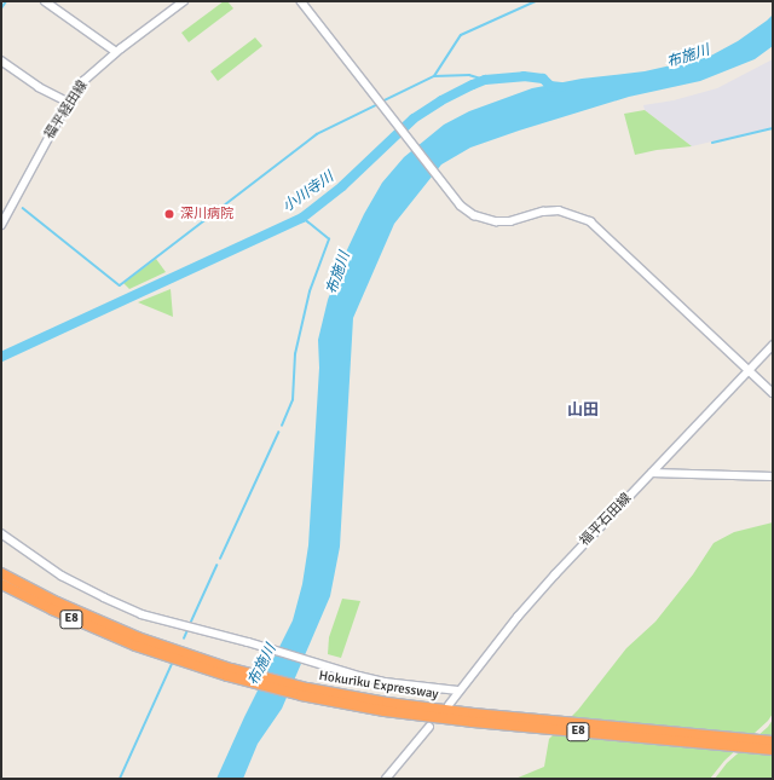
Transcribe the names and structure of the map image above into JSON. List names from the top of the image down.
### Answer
{
  "streets": {
    "highway": ["E8", "Hokuriku Expressway"],
    "main road": ["福平経田線", "福平石田線"]
  },
  "districts": ["山田"],
  "water": ["布施川", "小川寺川"],
  "places": ["深川病院"]
}
